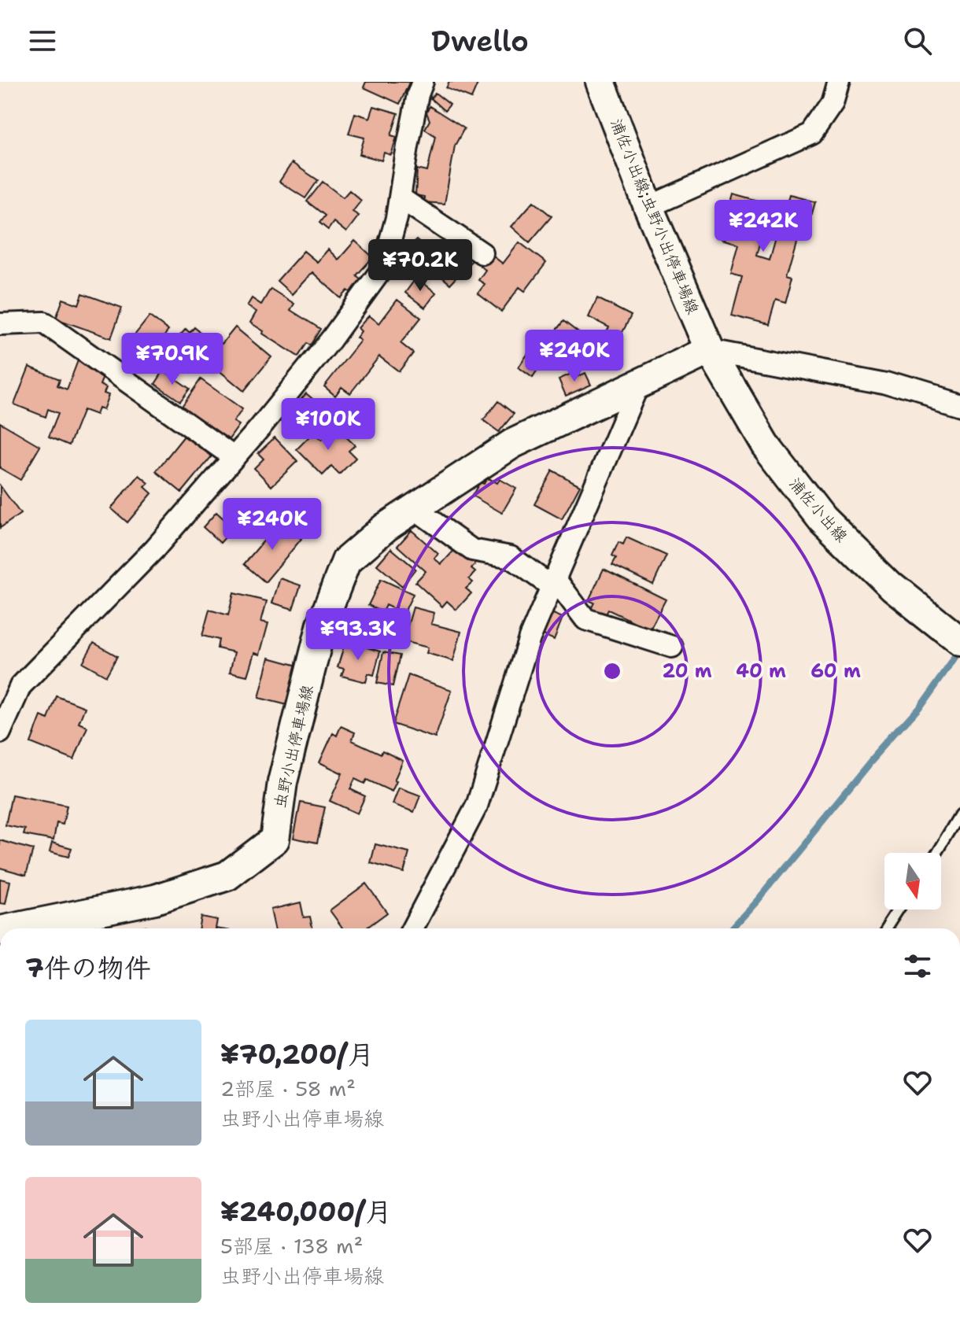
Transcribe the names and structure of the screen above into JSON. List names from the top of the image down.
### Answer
{
  "streets": {
    "main road": ["浦佐小出線;虫野小出停車場線", "浦佐小出線", "虫野小出停車場線"]
  },
  "crossings": [
    ["浦佐小出線;虫野小出停車場線", "浦佐小出線"],
    ["浦佐小出線;虫野小出停車場線", "虫野小出停車場線"],
    ["浦佐小出線", "虫野小出停車場線"]
  ],
  "north": "bottom",
  "page": {
    "header": "Dwello",
    "price": [
      "¥242K",
      "¥70.2K",
      "¥240K",
      "¥70.9K",
      "¥100K",
      "¥240K",
      "¥93.3K"
    ],
    "heading": "7件の物件",
    "list": [
      {
        "name": "¥70,200/月",
        "note": "2部屋 · 58 m² · 虫野小出停車場線"
      },
      {
        "name": "¥240,000/月",
        "note": "5部屋 · 138 m² · 虫野小出停車場線"
      }
    ]
  },
  "rings": ["20 m", "40 m", "60 m"]
}
